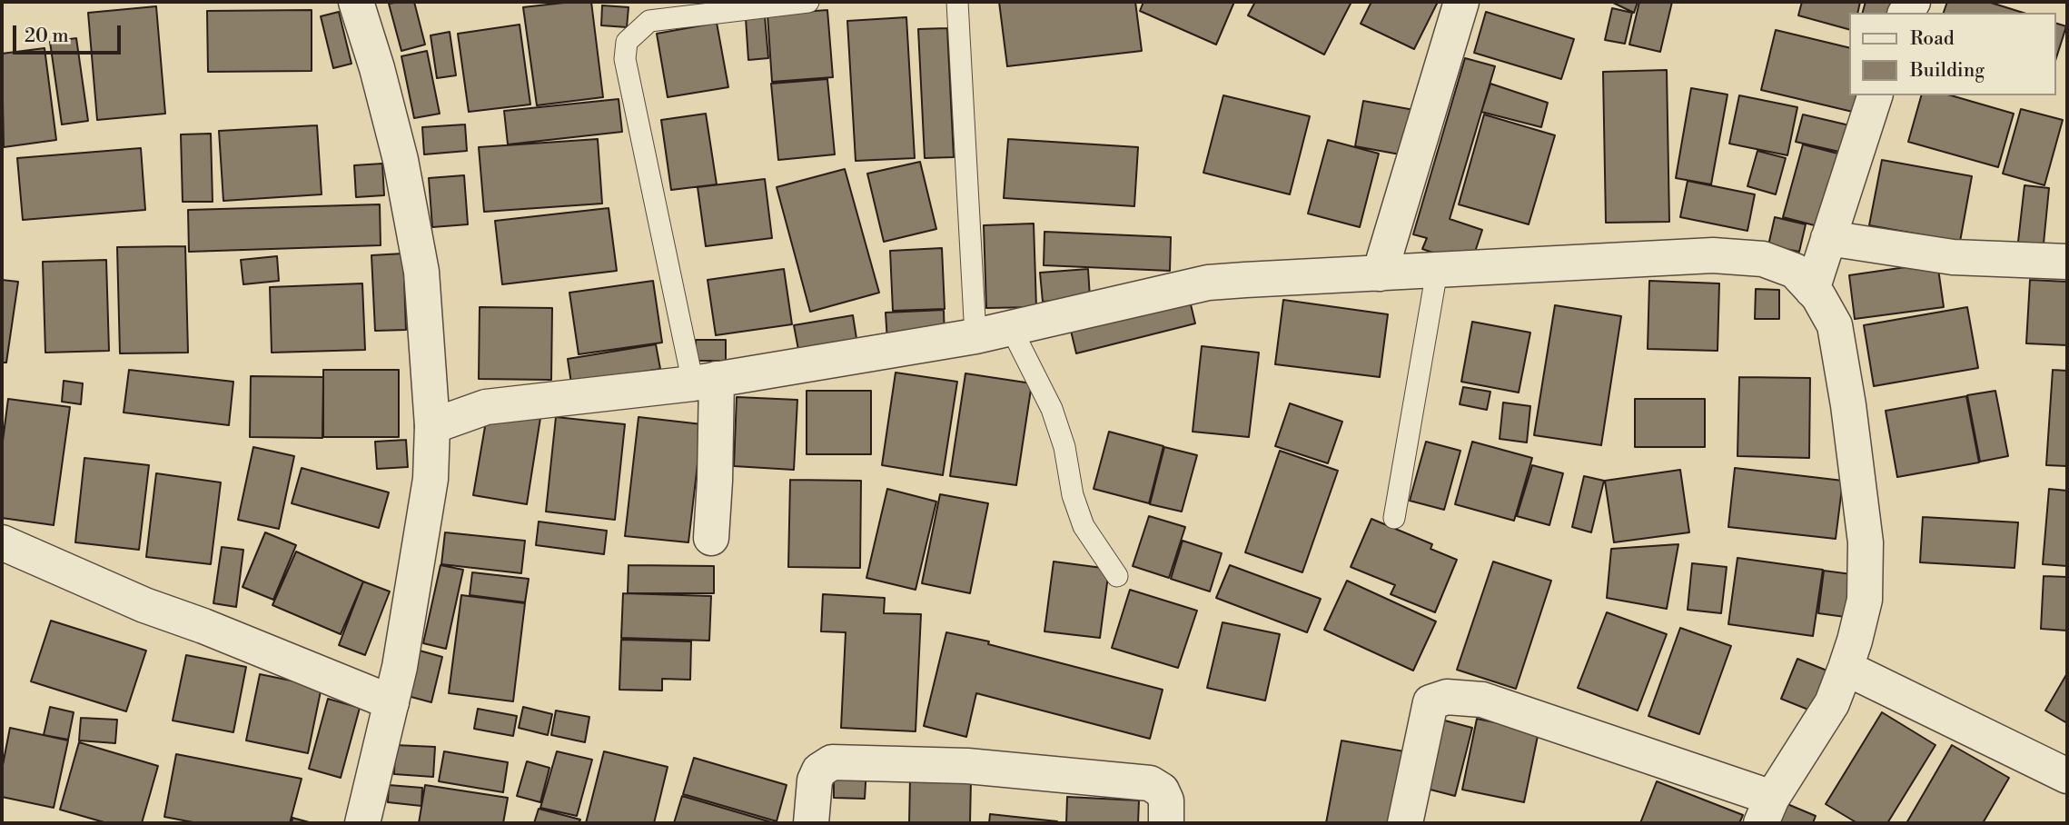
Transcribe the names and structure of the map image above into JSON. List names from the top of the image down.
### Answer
{
  "legend": ["Road", "Building"],
  "scale_bar": "20 m"
}
